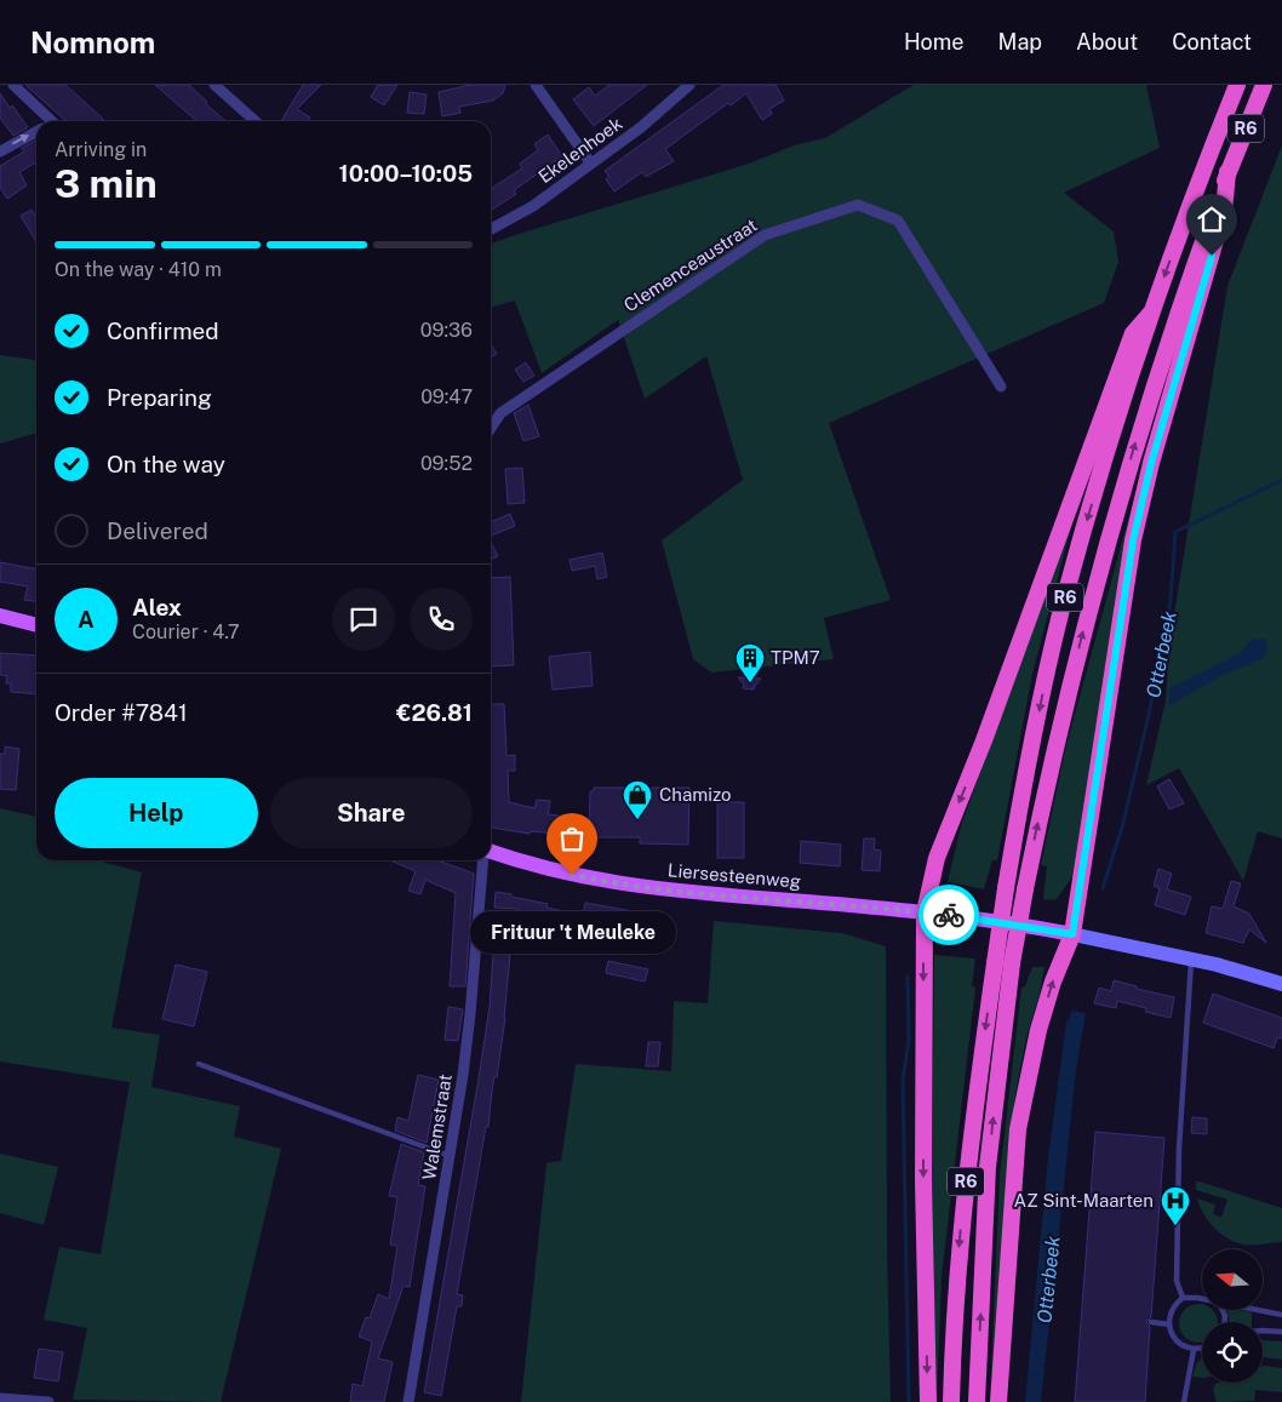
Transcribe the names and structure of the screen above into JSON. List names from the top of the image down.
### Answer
{
  "streets": {
    "highway": ["R6"],
    "main road": ["Liersesteenweg"],
    "street": ["Ekelenhoek", "Clemenceaustraat", "Walemstraat"]
  },
  "water": ["Otterbeek"],
  "places": {
    "building": ["TPM7"],
    "shop": ["Chamizo"],
    "other": ["Frituur 't Meuleke"],
    "hospital": ["AZ Sint-Maarten"]
  },
  "north": "left",
  "page": {
    "header": "Nomnom",
    "nav": [
      "Home",
      "Map",
      "About",
      "Contact"
    ],
    "heading": ["3 min", "Arriving in", "10:00–10:05"],
    "panel": [
      "Alex",
      "Courier · 4.7",
      "Order #7841",
      "€26.81"
    ],
    "bar": "On the way · 410 m",
    "list": [
      ["Confirmed", "09:36"],
      ["Preparing", "09:47"],
      ["On the way", "09:52"],
      "Delivered"
    ],
    "round": "A",
    "buttons": ["Help", "Share"],
    "bubble": "Frituur 't Meuleke"
  }
}
